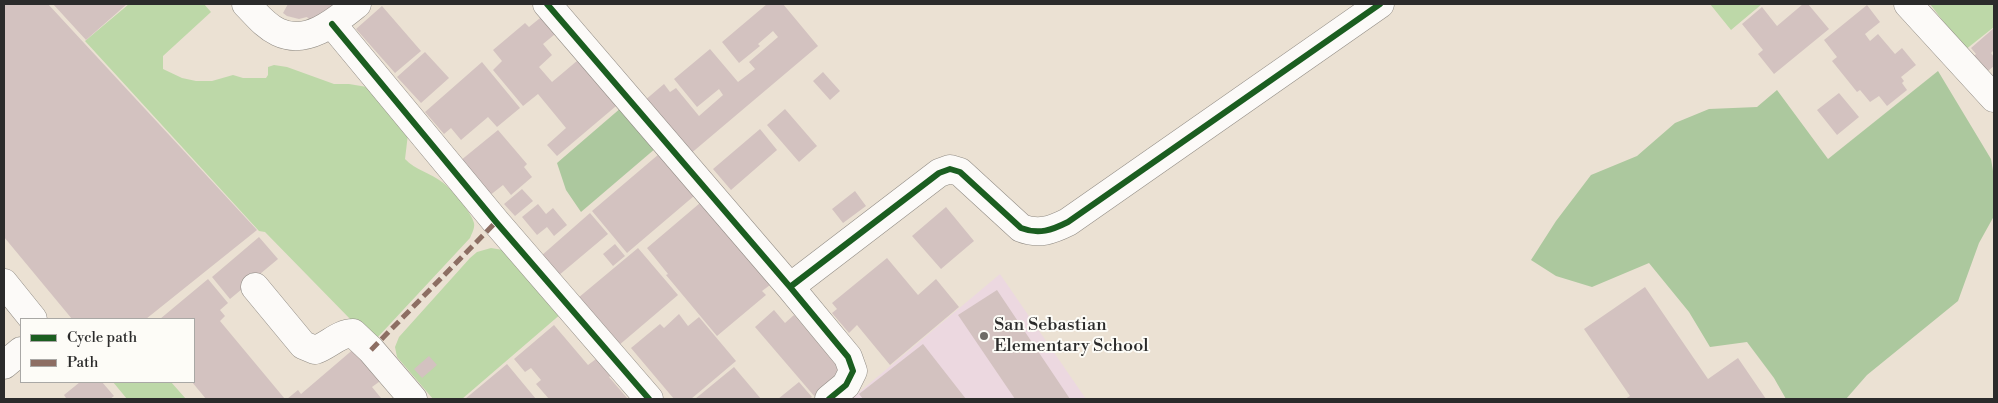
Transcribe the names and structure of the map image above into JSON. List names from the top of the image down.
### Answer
{
  "places": ["San Sebastian Elementary School"],
  "legend": ["Cycle path", "Path"]
}
